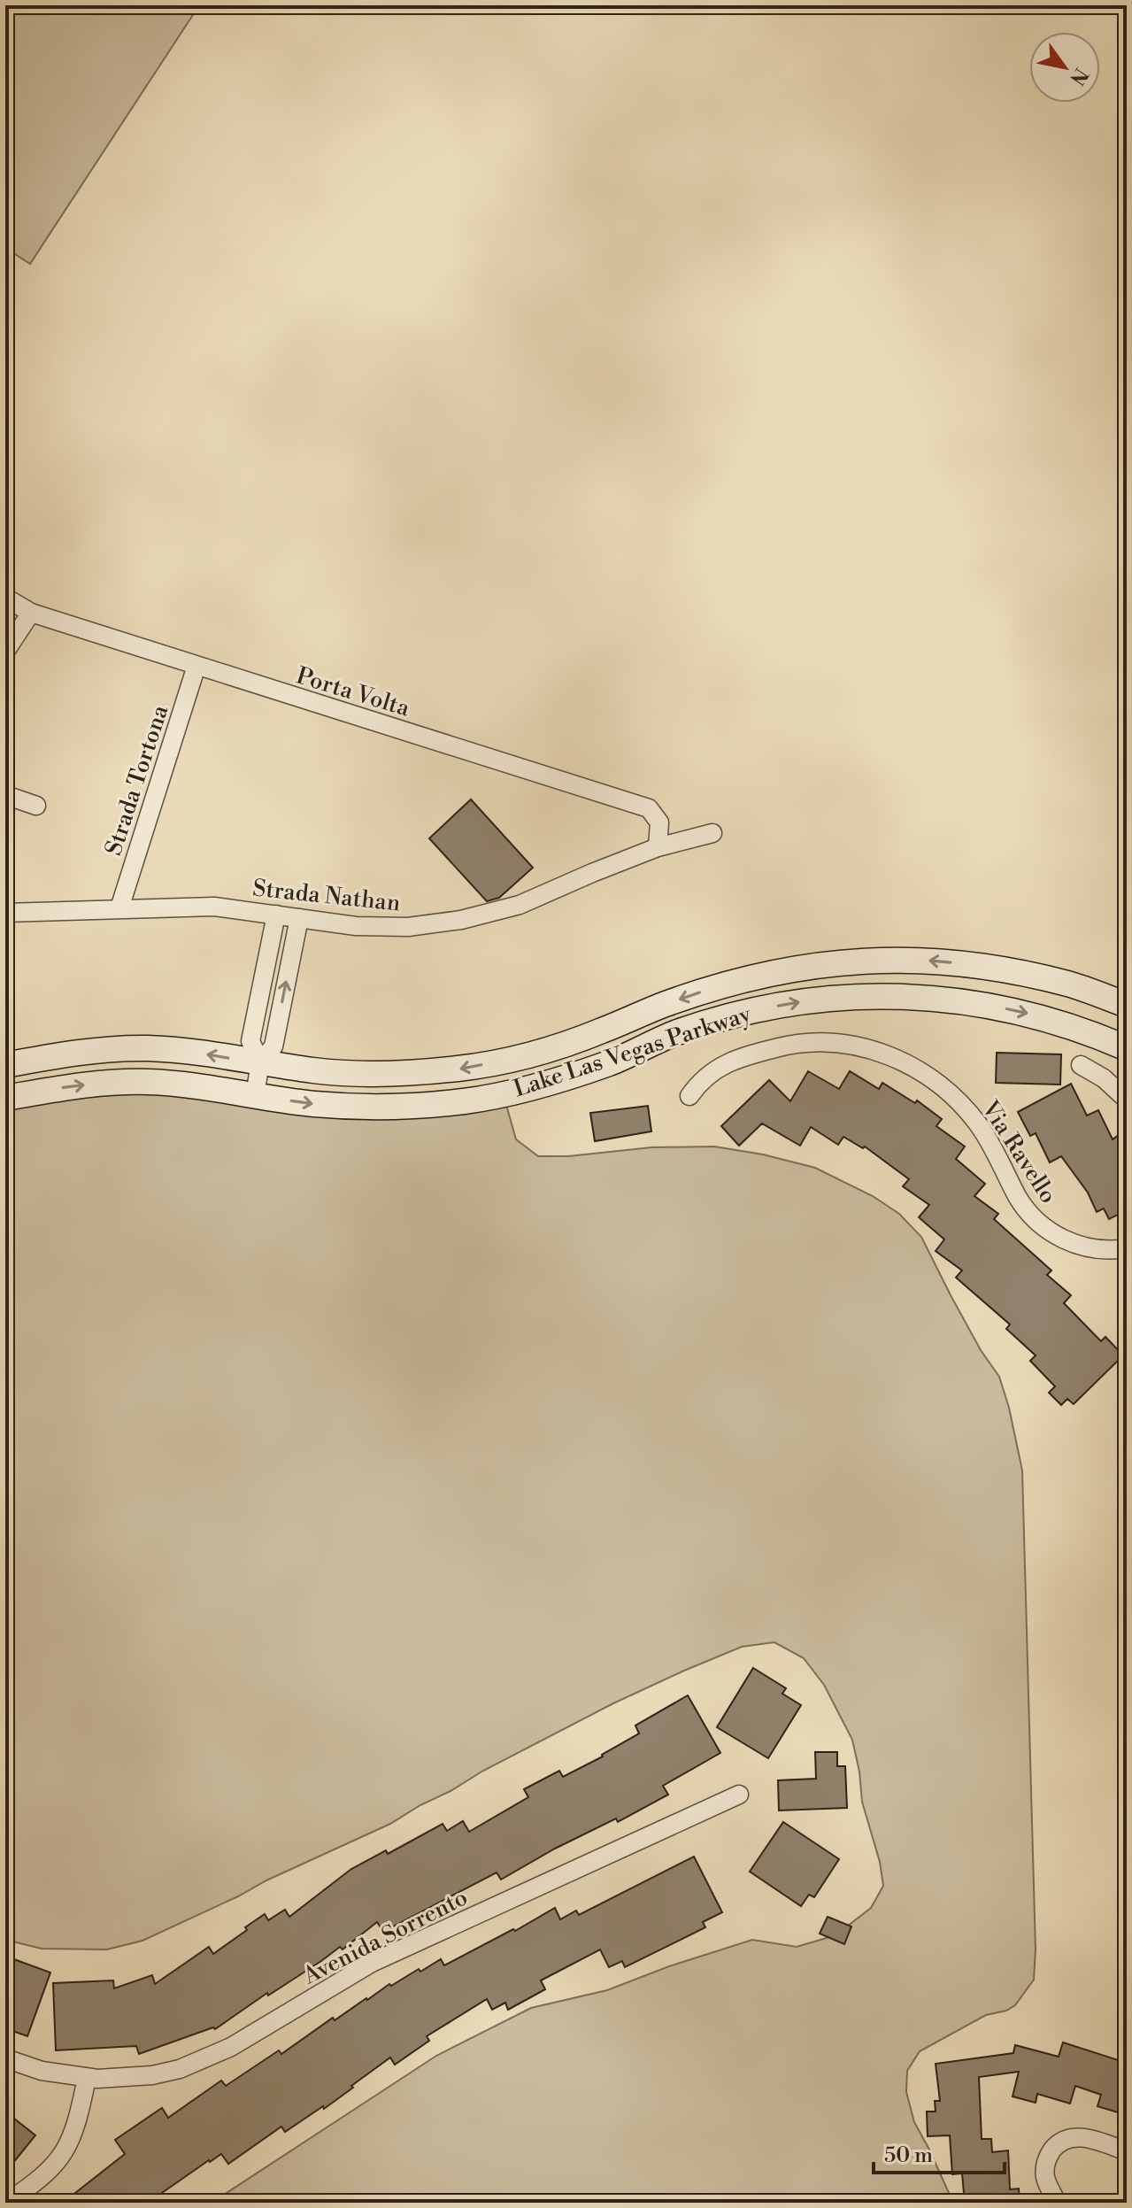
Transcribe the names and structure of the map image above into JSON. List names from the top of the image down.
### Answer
{
  "streets": {
    "street": [
      "Porta Volta",
      "Strada Tortona",
      "Strada Nathan",
      "Lake Las Vegas Parkway",
      "Via Ravello",
      "Avenida Sorrento"
    ]
  },
  "crossings": [
    ["Porta Volta", "Strada Tortona"],
    ["Porta Volta", "Strada Nathan"],
    ["Strada Tortona", "Strada Nathan"]
  ],
  "scale_bar": "50 m",
  "north": "bottom right"
}
